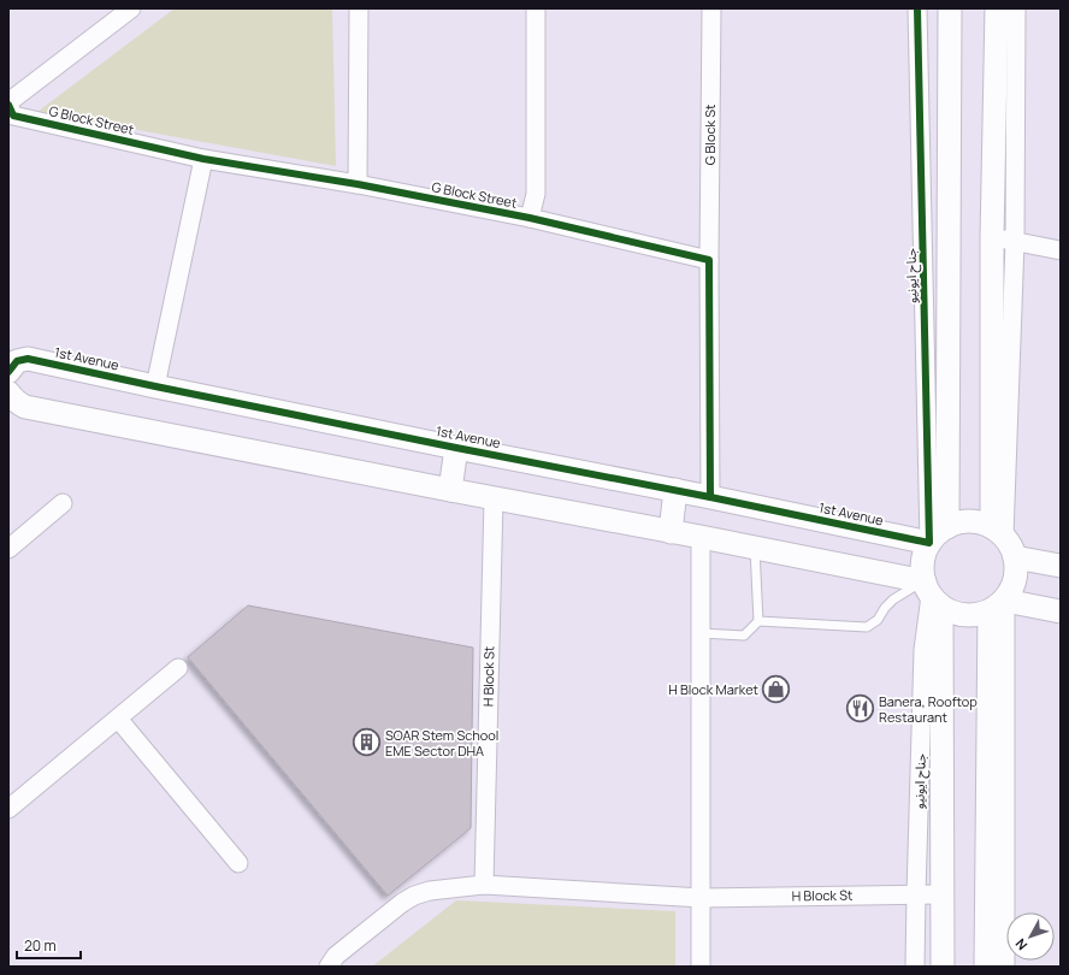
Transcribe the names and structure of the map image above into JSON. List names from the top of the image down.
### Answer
{
  "streets": {
    "street": [
      "G Block Street",
      "G Block St",
      "جناح ایونیو",
      "1st Avenue",
      "H Block St"
    ]
  },
  "crossings": [
    ["G Block Street", "G Block St"],
    ["جناح ایونیو", "1st Avenue"],
    ["جناح ایونیو", "H Block St"]
  ],
  "places": {
    "shop": ["H Block Market"],
    "restaurant": ["Banera, Rooftop Restaurant"],
    "building": ["SOAR Stem School EME Sector DHA"]
  },
  "scale_bar": "20 m",
  "north": "bottom left"
}
